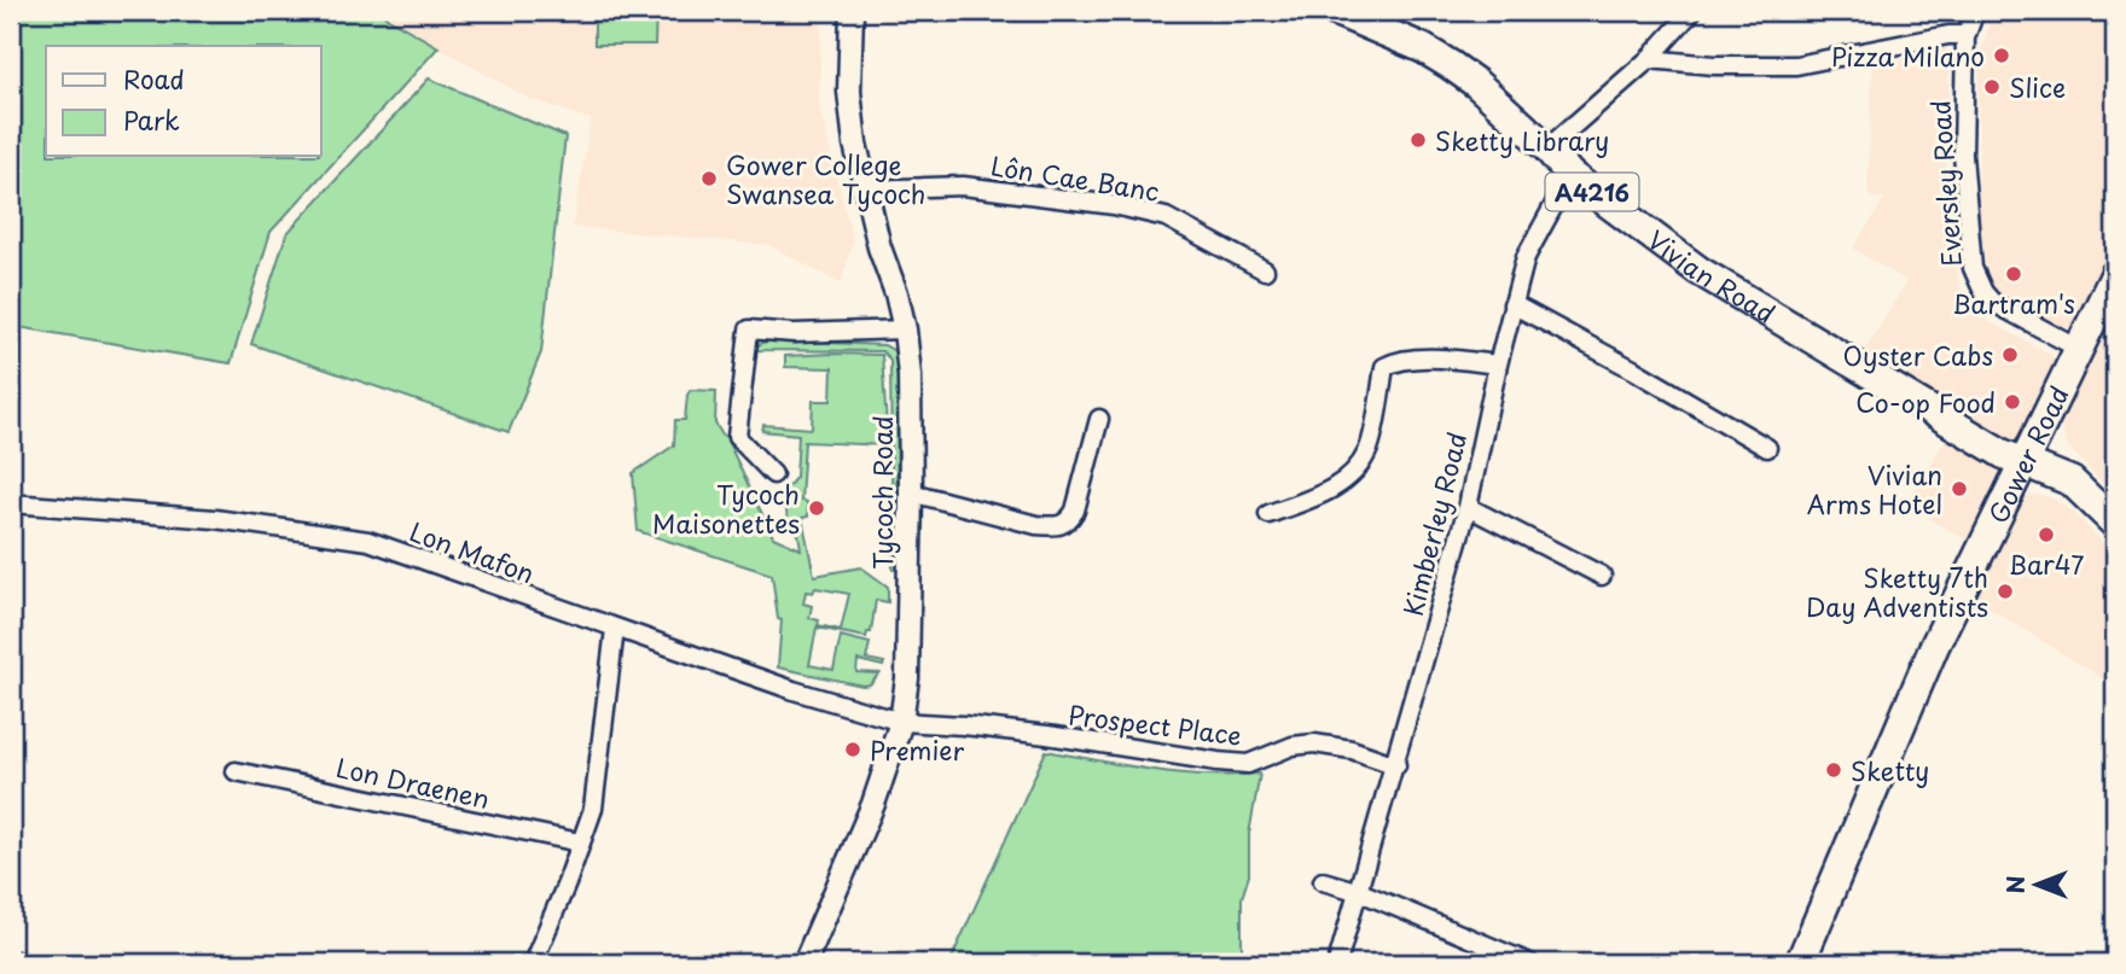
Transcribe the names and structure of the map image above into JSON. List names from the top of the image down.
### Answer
{
  "streets": {
    "main road": ["A4216", "Vivian Road", "Gower Road"],
    "street": [
      "Lôn Cae Banc",
      "Eversley Road",
      "Tycoch Road",
      "Kimberley Road",
      "Lon Mafon",
      "Prospect Place",
      "Lon Draenen"
    ]
  },
  "crossings": [
    ["Lôn Cae Banc", "Tycoch Road"],
    ["Eversley Road", "Gower Road"],
    ["A4216", "Vivian Road"],
    ["A4216", "Gower Road"],
    ["Vivian Road", "Gower Road"],
    ["Vivian Road", "Kimberley Road"],
    ["Tycoch Road", "Lon Mafon"],
    ["Tycoch Road", "Prospect Place"],
    ["Kimberley Road", "Prospect Place"],
    ["Lon Mafon", "Prospect Place"]
  ],
  "places": [
    "Pizza Milano",
    "Slice",
    "Sketty Library",
    "Gower College Swansea Tycoch",
    "Bartram's",
    "Oyster Cabs",
    "Co-op Food",
    "Vivian Arms Hotel",
    "Tycoch Maisonettes",
    "Bar47",
    "Sketty 7th Day Adventists",
    "Premier",
    "Sketty"
  ],
  "legend": ["Road", "Park"],
  "north": "left"
}
